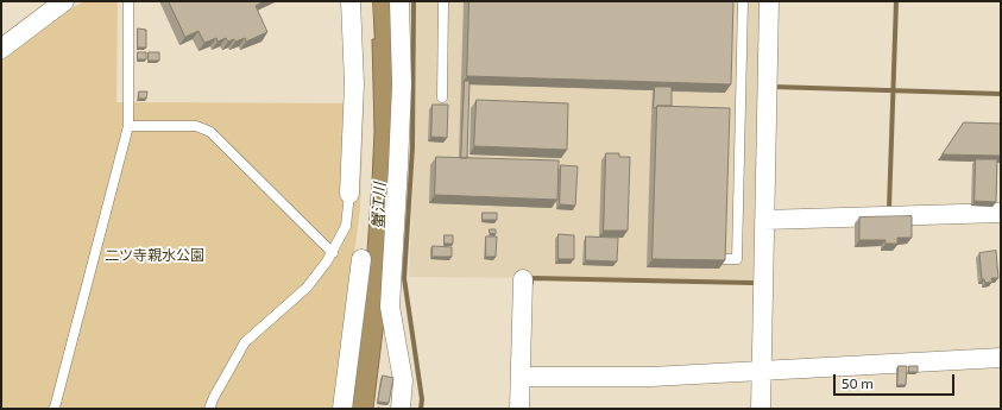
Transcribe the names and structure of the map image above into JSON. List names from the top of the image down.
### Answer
{
  "water": ["蟹江川"],
  "parks": ["二ツ寺親水公園"],
  "scale_bar": "50 m"
}
